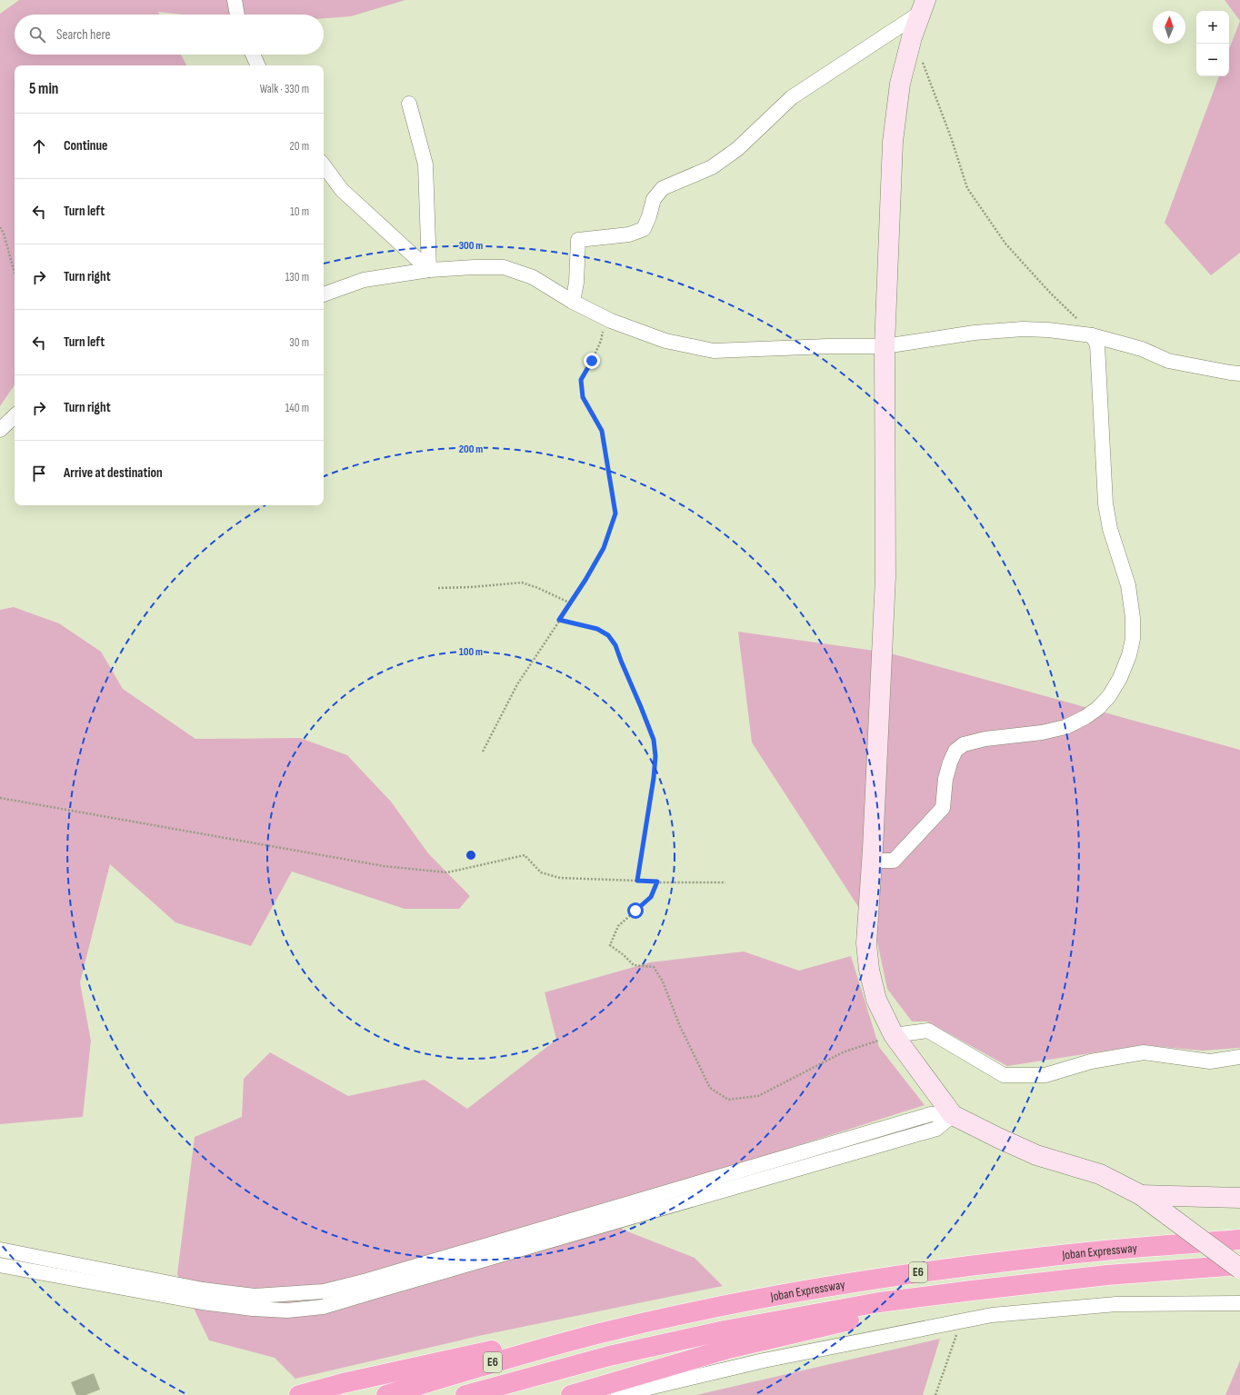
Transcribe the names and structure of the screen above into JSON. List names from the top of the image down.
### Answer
{
  "streets": {
    "highway": ["Joban Expressway", "E6"]
  },
  "north": "top",
  "page": {
    "map_buttons": ["+", "−"],
    "search": "Search here",
    "heading": ["5 min", "Walk · 330 m"],
    "list": [
      ["Continue", "20 m"],
      ["Turn left", "10 m"],
      ["Turn right", "130 m"],
      ["Turn left", "30 m"],
      ["Turn right", "140 m"],
      "Arrive at destination"
    ]
  },
  "rings": ["300 m", "200 m", "100 m"]
}
